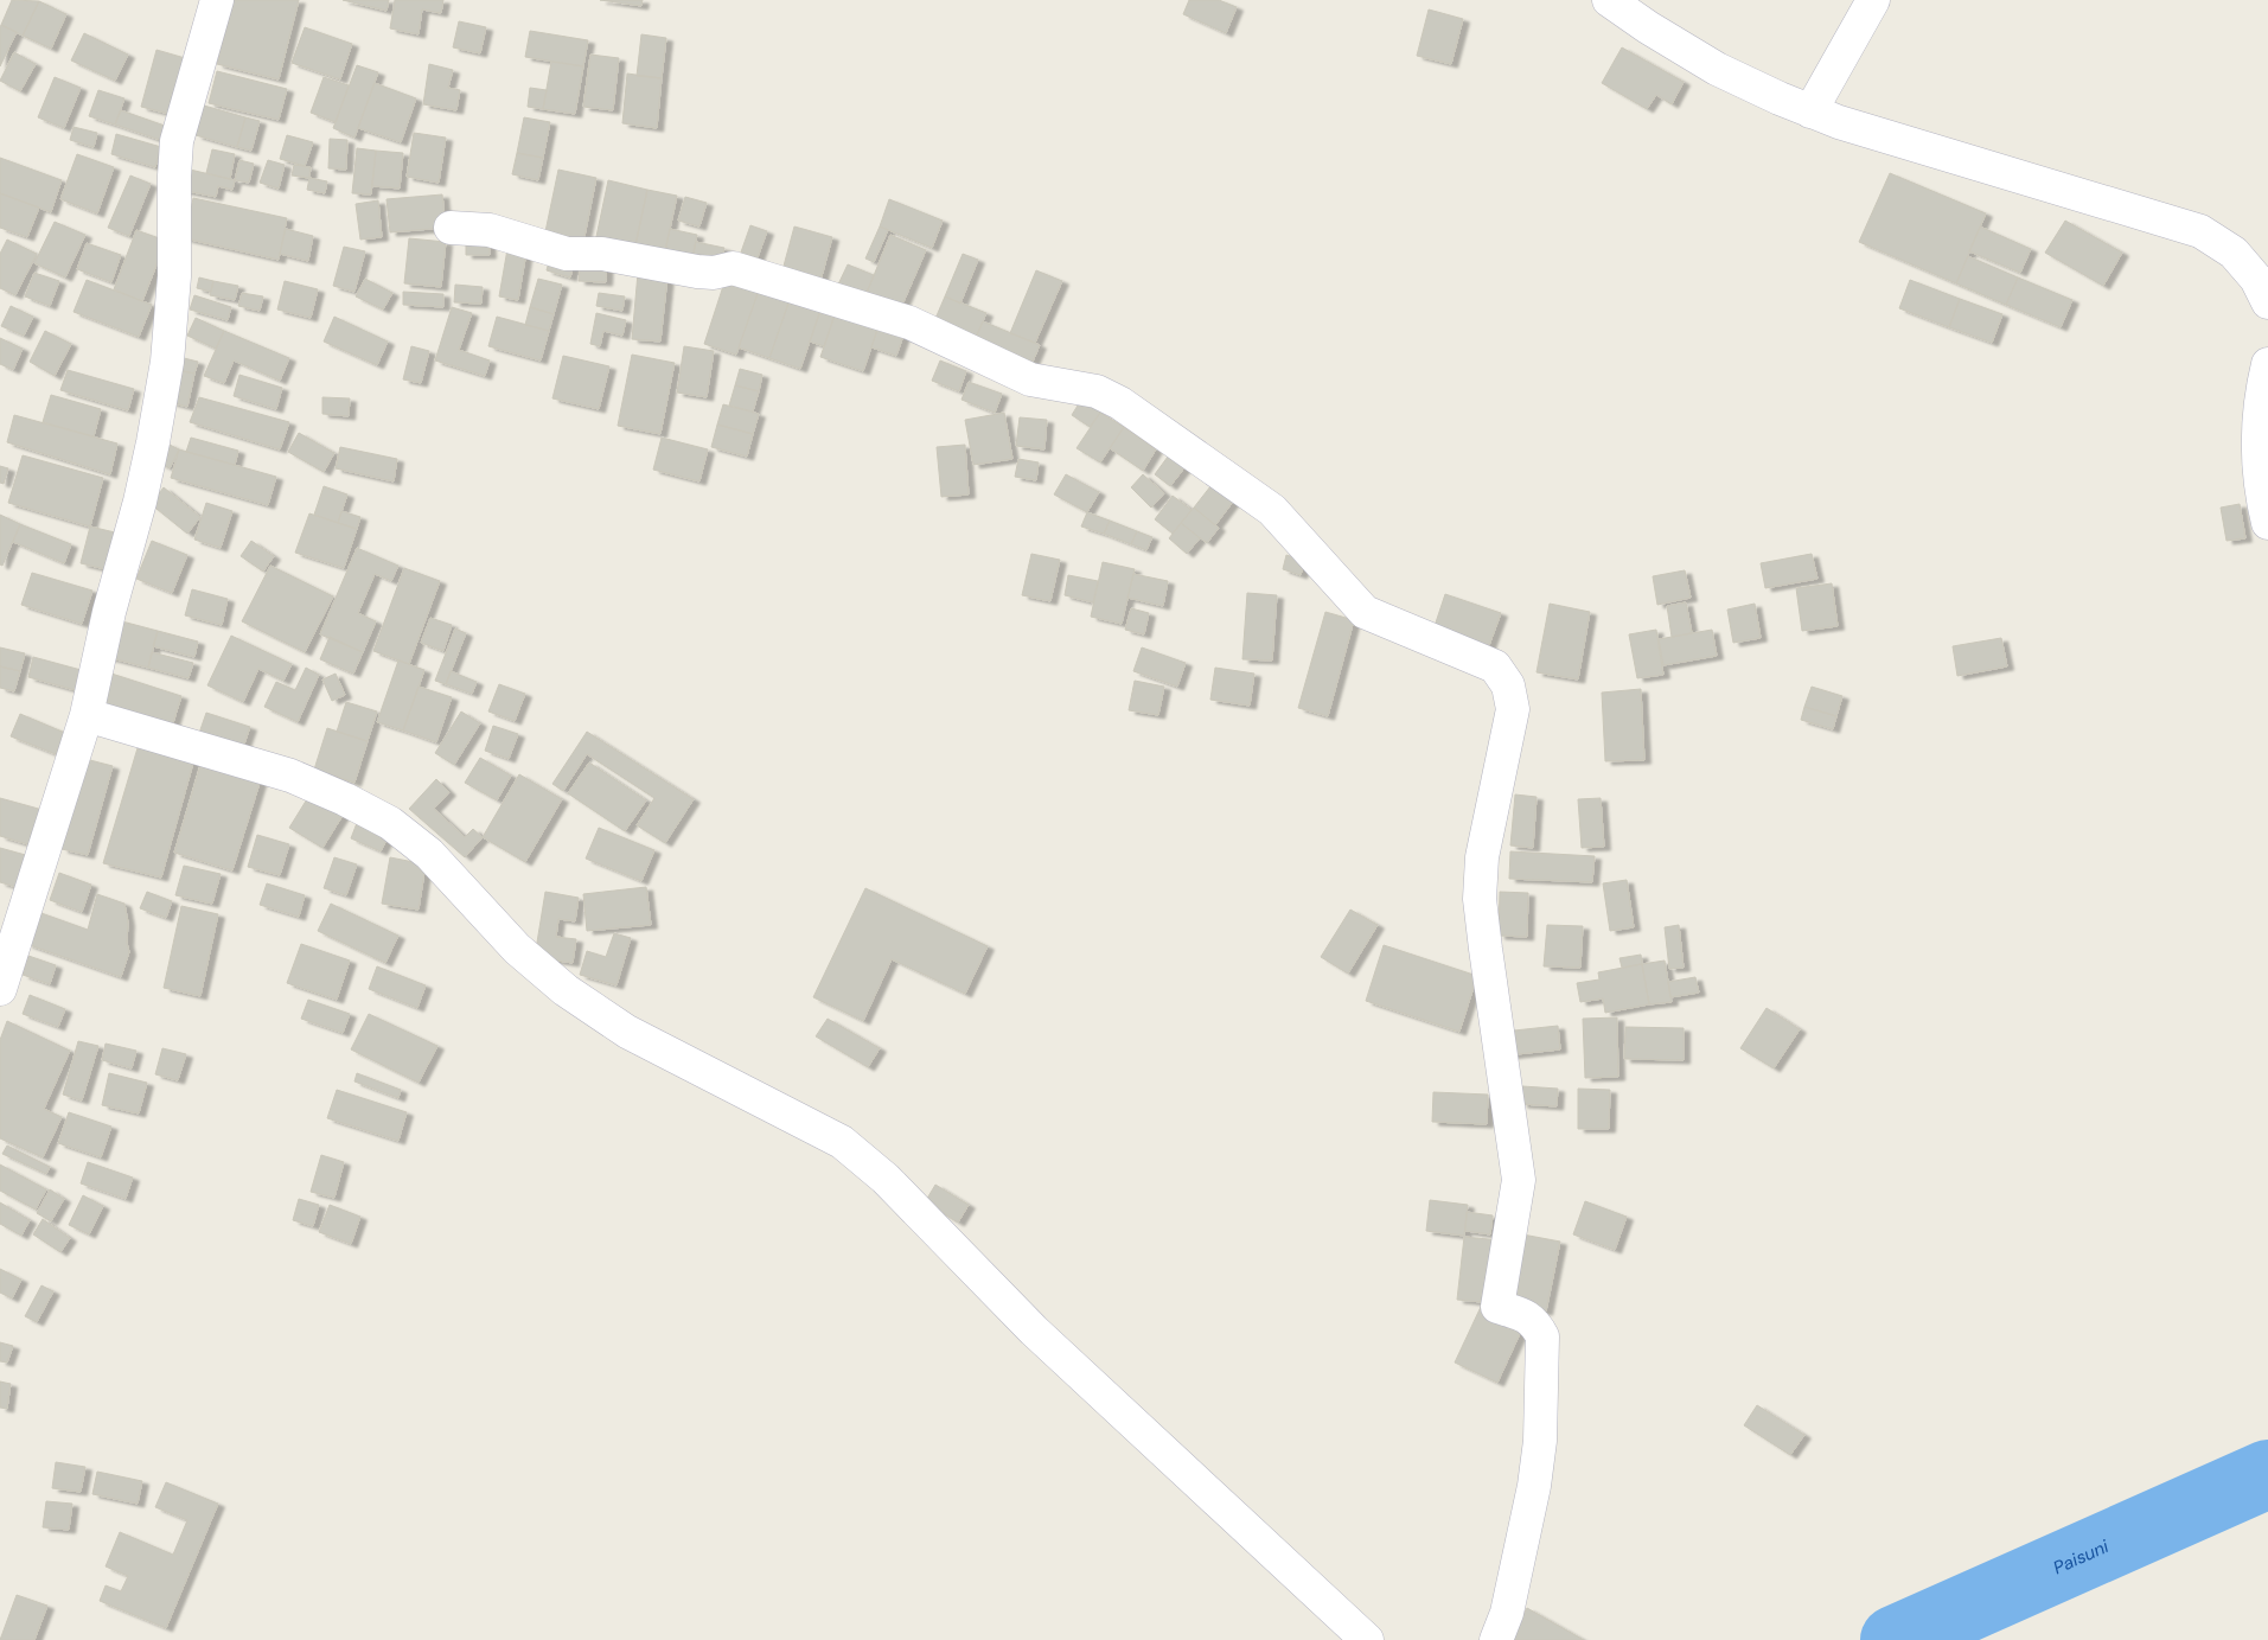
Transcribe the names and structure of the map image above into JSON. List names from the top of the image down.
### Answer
{
  "water": ["Paisuni"]
}
